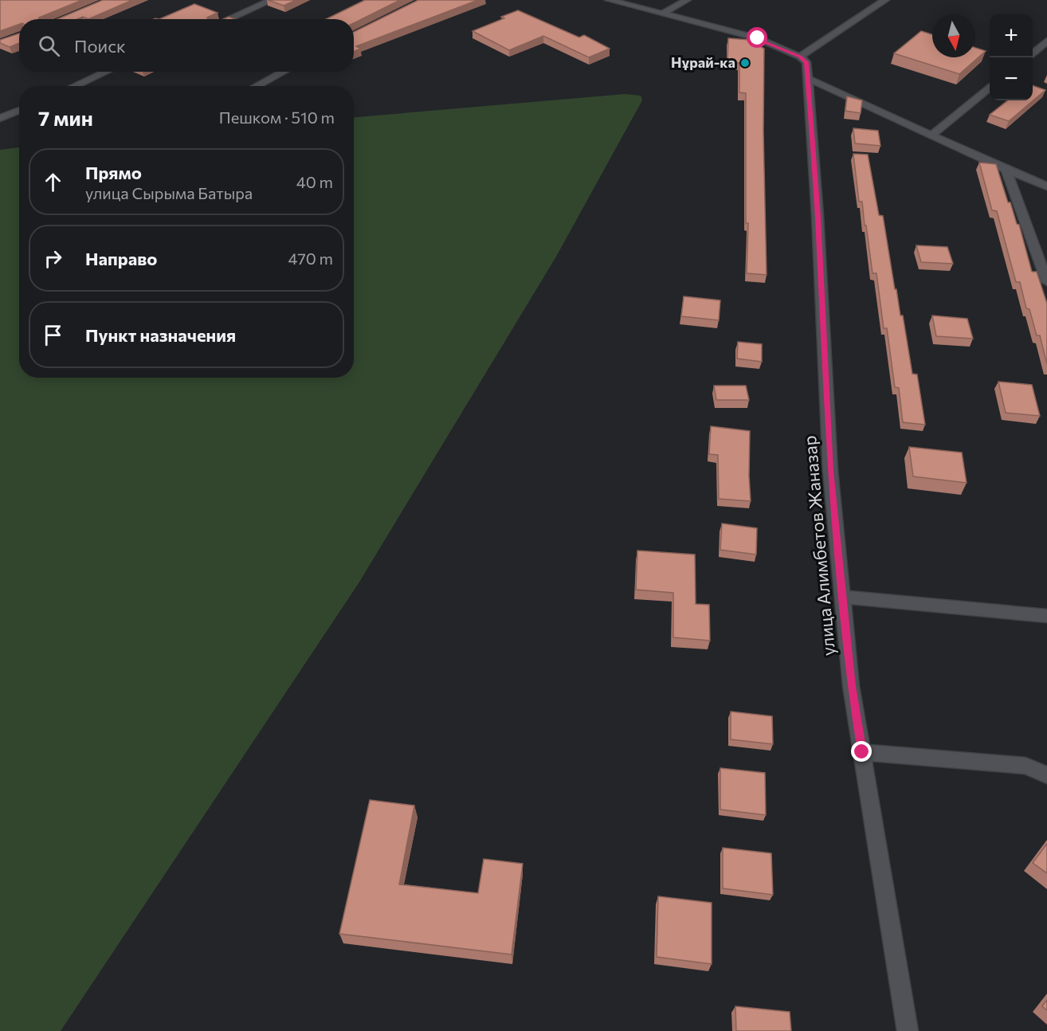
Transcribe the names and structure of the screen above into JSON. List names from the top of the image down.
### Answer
{
  "streets": {
    "street": ["улица Алимбетов Жаназар"]
  },
  "places": ["Нұрай-ка"],
  "north": "bottom",
  "page": {
    "map_buttons": ["+", "−"],
    "search": "Поиск",
    "heading": ["7 мин", "Пешком · 510 m"],
    "list": [
      ["Прямо", "улица Сырыма Батыра", "40 m"],
      ["Направо", "470 m"],
      "Пункт назначения"
    ]
  }
}
